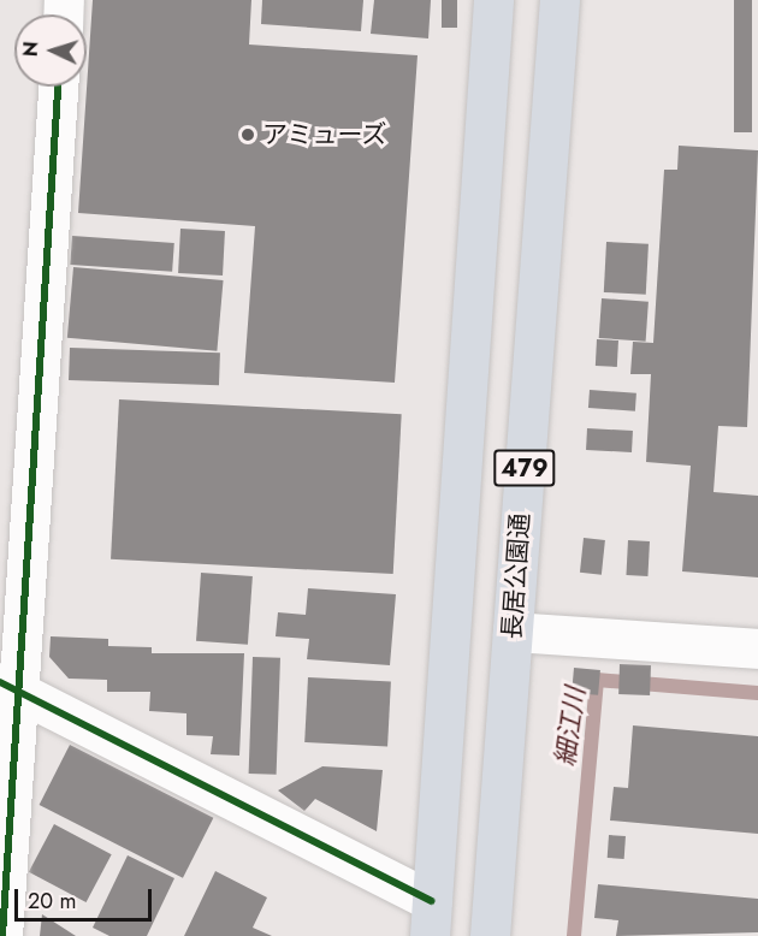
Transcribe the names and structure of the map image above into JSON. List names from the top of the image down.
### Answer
{
  "streets": {
    "highway": ["479", "長居公園通"]
  },
  "water": ["細江川"],
  "places": ["アミューズ"],
  "scale_bar": "20 m",
  "north": "left"
}
